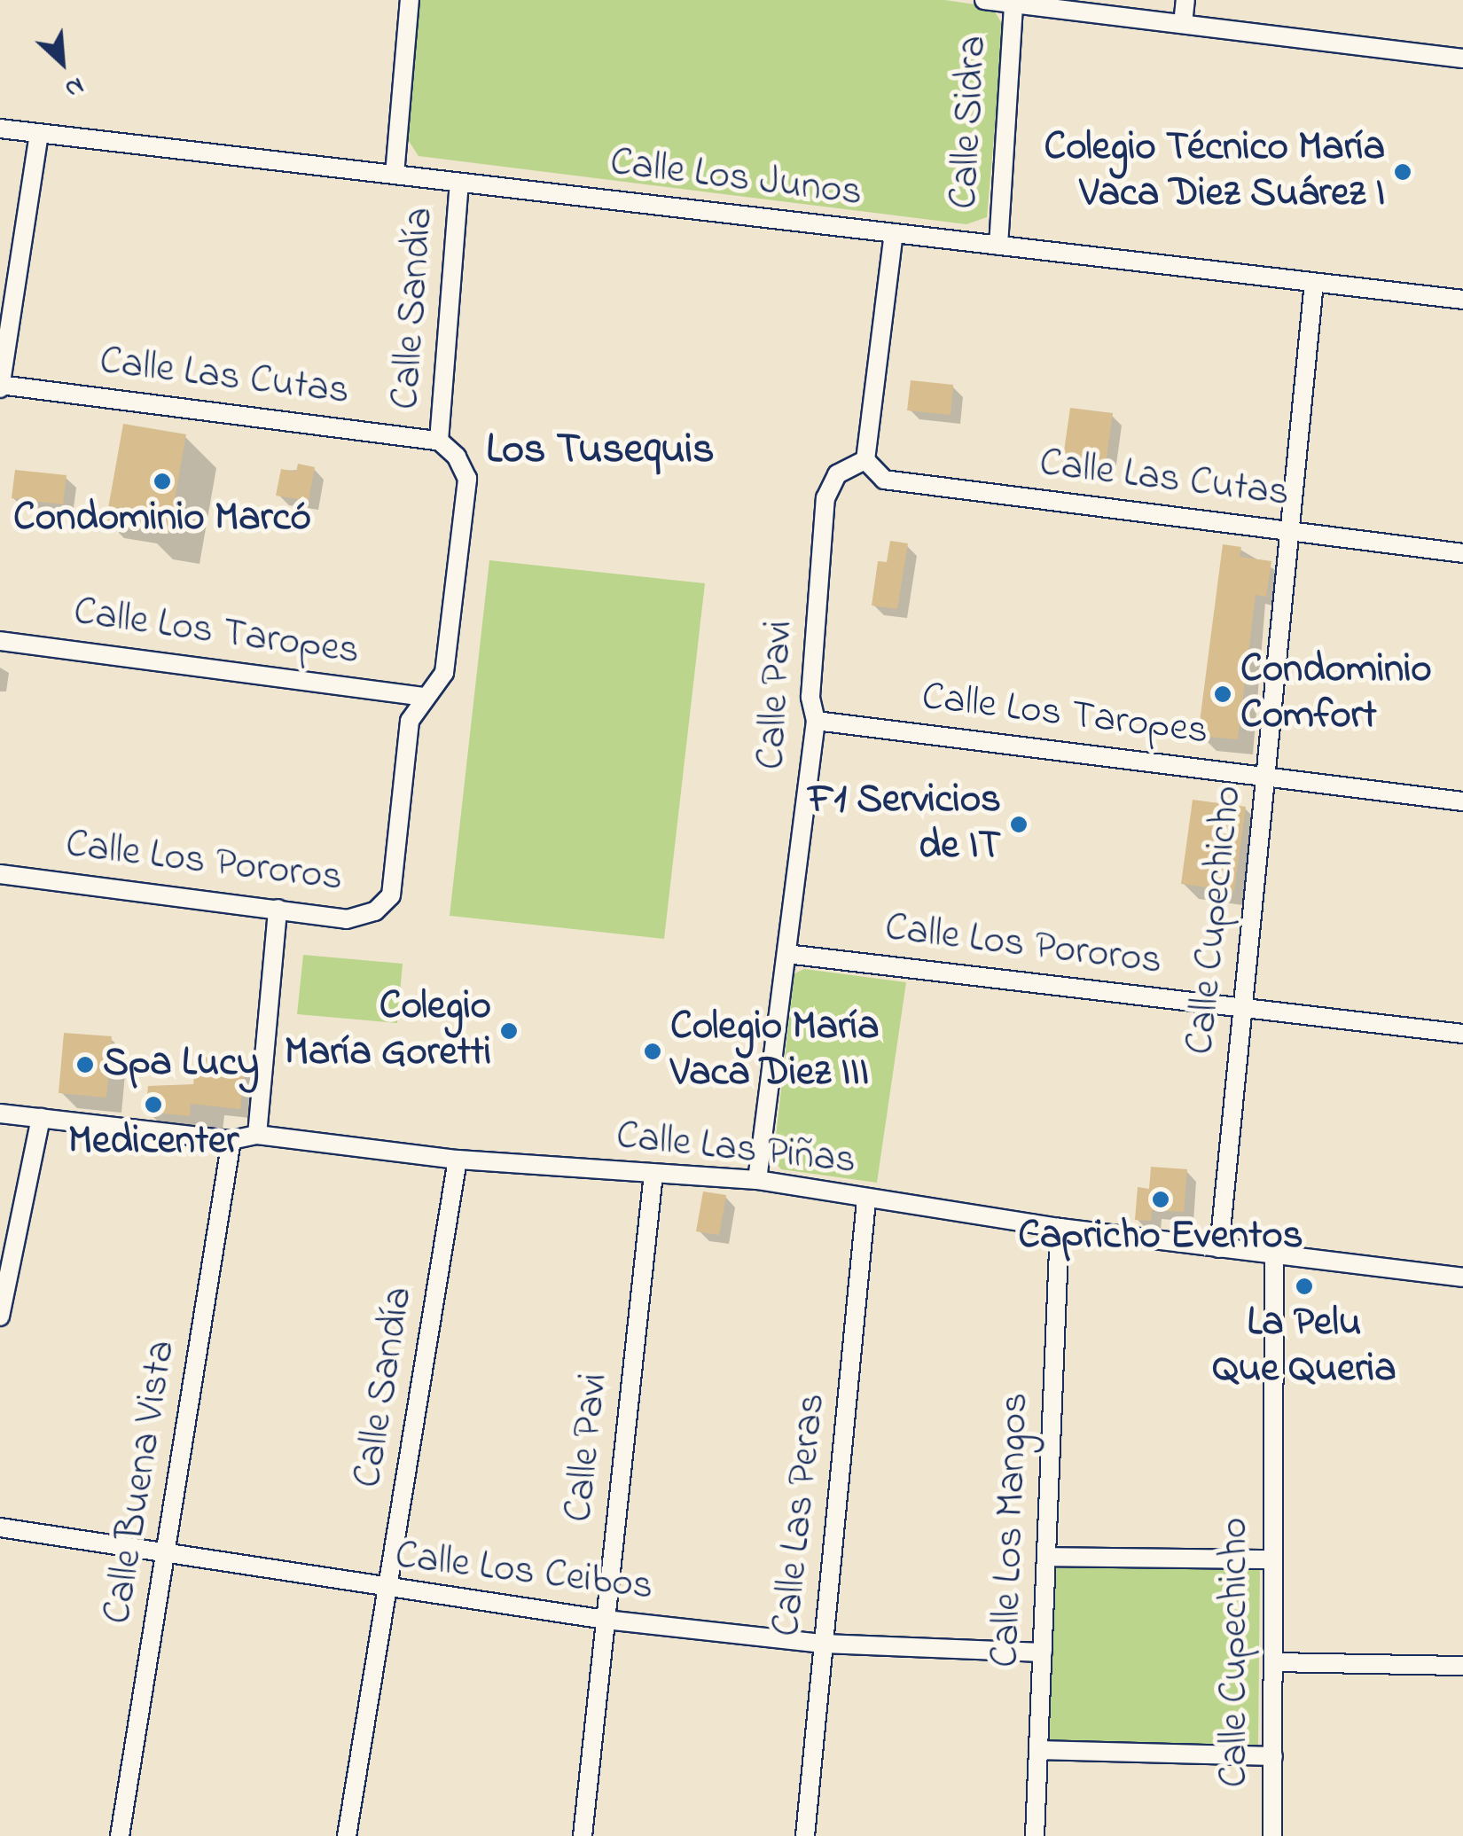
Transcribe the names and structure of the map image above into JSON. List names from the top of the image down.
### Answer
{
  "streets": {
    "street": [
      "Calle Sidra",
      "Calle Los Junos",
      "Calle Sandía",
      "Calle Las Cutas",
      "Calle Los Taropes",
      "Calle Pavi",
      "Calle Los Pororos",
      "Calle Cupechicho",
      "Calle Las Piñas",
      "Calle Buena Vista",
      "Calle Las Peras",
      "Calle Los Mangos",
      "Calle Los Ceibos"
    ]
  },
  "crossings": [
    ["Calle Sidra", "Calle Los Junos"],
    ["Calle Los Junos", "Calle Sandía"],
    ["Calle Los Junos", "Calle Cupechicho"],
    ["Calle Sandía", "Calle Las Cutas"],
    ["Calle Sandía", "Calle Los Taropes"],
    ["Calle Sandía", "Calle Los Pororos"],
    ["Calle Sandía", "Calle Las Piñas"],
    ["Calle Sandía", "Calle Los Ceibos"],
    ["Calle Las Cutas", "Calle Pavi"],
    ["Calle Las Cutas", "Calle Cupechicho"],
    ["Calle Los Taropes", "Calle Pavi"],
    ["Calle Los Taropes", "Calle Cupechicho"],
    ["Calle Pavi", "Calle Los Pororos"],
    ["Calle Pavi", "Calle Las Piñas"],
    ["Calle Pavi", "Calle Los Ceibos"],
    ["Calle Los Pororos", "Calle Cupechicho"],
    ["Calle Cupechicho", "Calle Las Piñas"],
    ["Calle Las Piñas", "Calle Buena Vista"],
    ["Calle Las Piñas", "Calle Las Peras"],
    ["Calle Las Piñas", "Calle Los Mangos"],
    ["Calle Buena Vista", "Calle Los Ceibos"],
    ["Calle Las Peras", "Calle Los Ceibos"],
    ["Calle Los Mangos", "Calle Los Ceibos"]
  ],
  "districts": ["Los Tusequis"],
  "places": [
    "Colegio Técnico María Vaca Diez Suárez I",
    "Condominio Marcó",
    "Condominio Comfort",
    "F1 Servicios de IT",
    "Colegio María Goretti",
    "Colegio María Vaca Diez III",
    "Spa Lucy",
    "Medicenter",
    "Capricho Eventos",
    "La Pelu Que Queria"
  ],
  "north": "bottom right"
}
